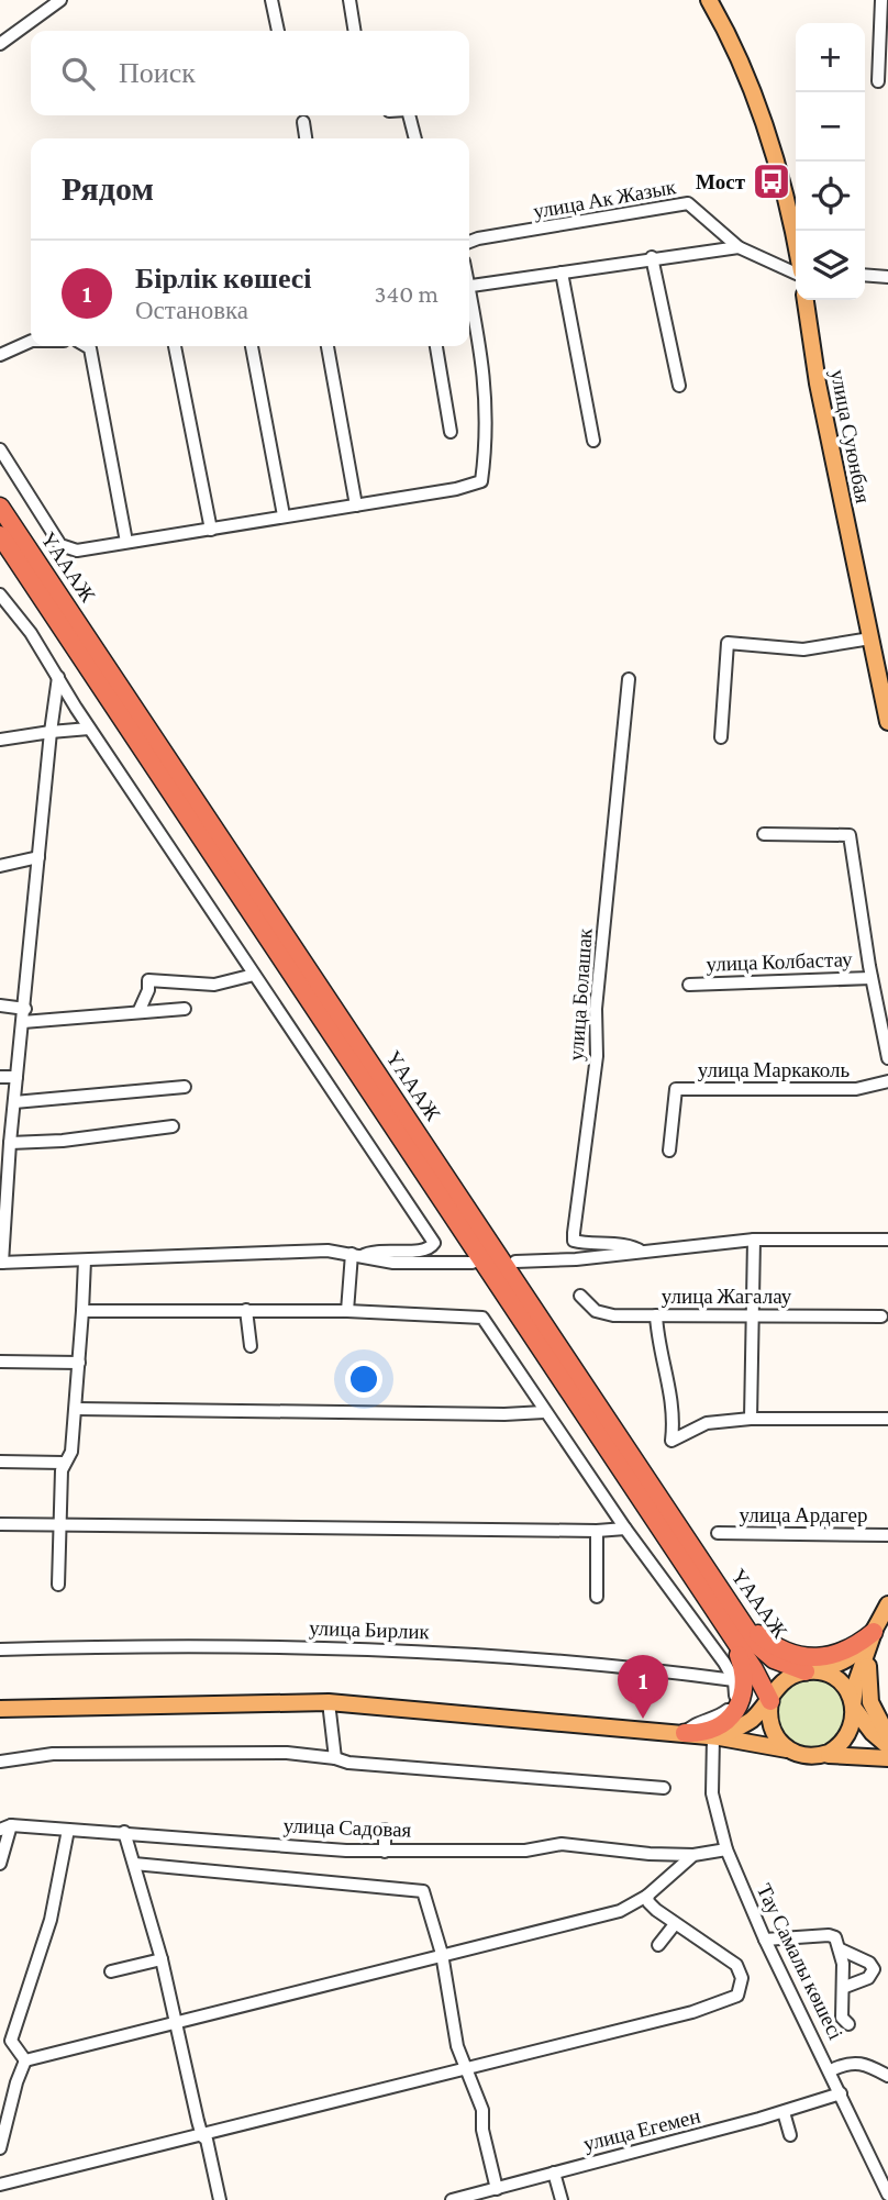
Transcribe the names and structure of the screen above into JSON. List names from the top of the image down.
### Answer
{
  "streets": {
    "highway": ["ҮАААЖ"],
    "main road": ["улица Суюнбая"],
    "street": [
      "улица Ак Жазык",
      "улица Колбастау",
      "улица Болашак",
      "улица Маркаколь",
      "улица Жагалау",
      "улица Ардагер",
      "улица Бирлик",
      "улица Садовая",
      "Тау Самалы көшесі",
      "улица Егемен"
    ]
  },
  "crossings": [
    ["улица Садовая", "Тау Самалы көшесі"],
    ["Тау Самалы көшесі", "улица Егемен"]
  ],
  "places": {
    "bus stop": ["Мост"]
  },
  "page": {
    "map_buttons": ["+", "−"],
    "search": "Поиск",
    "heading": "Рядом",
    "list": [
      {
        "mark": "1",
        "name": "Бірлік көшесі",
        "note": "Остановка",
        "value": "340 m"
      }
    ],
    "pins": "1"
  }
}
